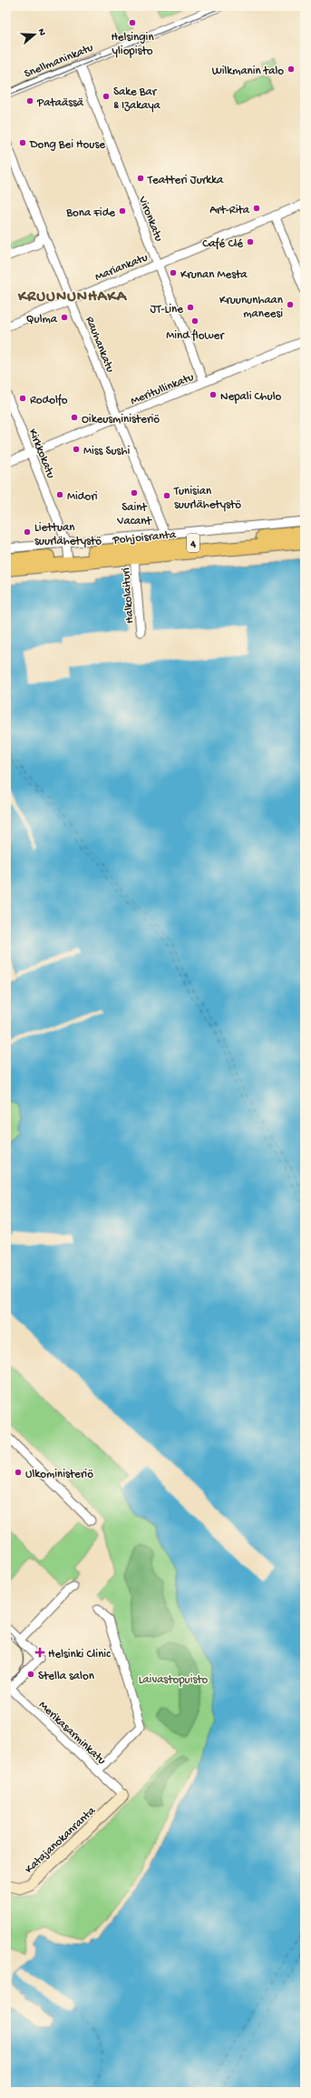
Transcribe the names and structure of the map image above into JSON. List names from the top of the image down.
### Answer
{
  "streets": {
    "main road": ["Pohjoisranta", "4"],
    "street": [
      "Snellmaninkatu",
      "Vironkatu",
      "Mariankatu",
      "Rauhankatu",
      "Meritullinkatu",
      "Kirkkokatu",
      "Halkolaituri",
      "Merikasarminkatu",
      "Katajanokanranta"
    ]
  },
  "crossings": [
    ["Snellmaninkatu", "Vironkatu"],
    ["Vironkatu", "Mariankatu"],
    ["Vironkatu", "Meritullinkatu"],
    ["Mariankatu", "Rauhankatu"],
    ["Rauhankatu", "Meritullinkatu"],
    ["Rauhankatu", "Pohjoisranta"],
    ["Meritullinkatu", "Kirkkokatu"],
    ["Kirkkokatu", "Pohjoisranta"],
    ["Pohjoisranta", "Halkolaituri"],
    ["Merikasarminkatu", "Katajanokanranta"]
  ],
  "districts": ["KRUUNUNHAKA"],
  "parks": ["Laivastopuisto"],
  "places": {
    "other": [
      "Helsingin yliopisto",
      "Wilkmanin talo",
      "Sake Bar & Izakaya",
      "Pataässä",
      "Dong Bei House",
      "Teatteri Jurkka",
      "Art-Rita",
      "Bona Fide",
      "Café Clé",
      "Krunan Mesta",
      "Kruununhaan maneesi",
      "JT-Line",
      "Qulma",
      "Mind flower",
      "Nepali Chulo",
      "Rodolfo",
      "Oikeusministeriö",
      "Miss Sushi",
      "Saint Vacant",
      "Midori",
      "Tunisian suurlähetystö",
      "Liettuan suurlähetystö",
      "Ulkoministeriö",
      "Stella salon"
    ],
    "health": ["Helsinki Clinic"]
  },
  "north": "right"
}
